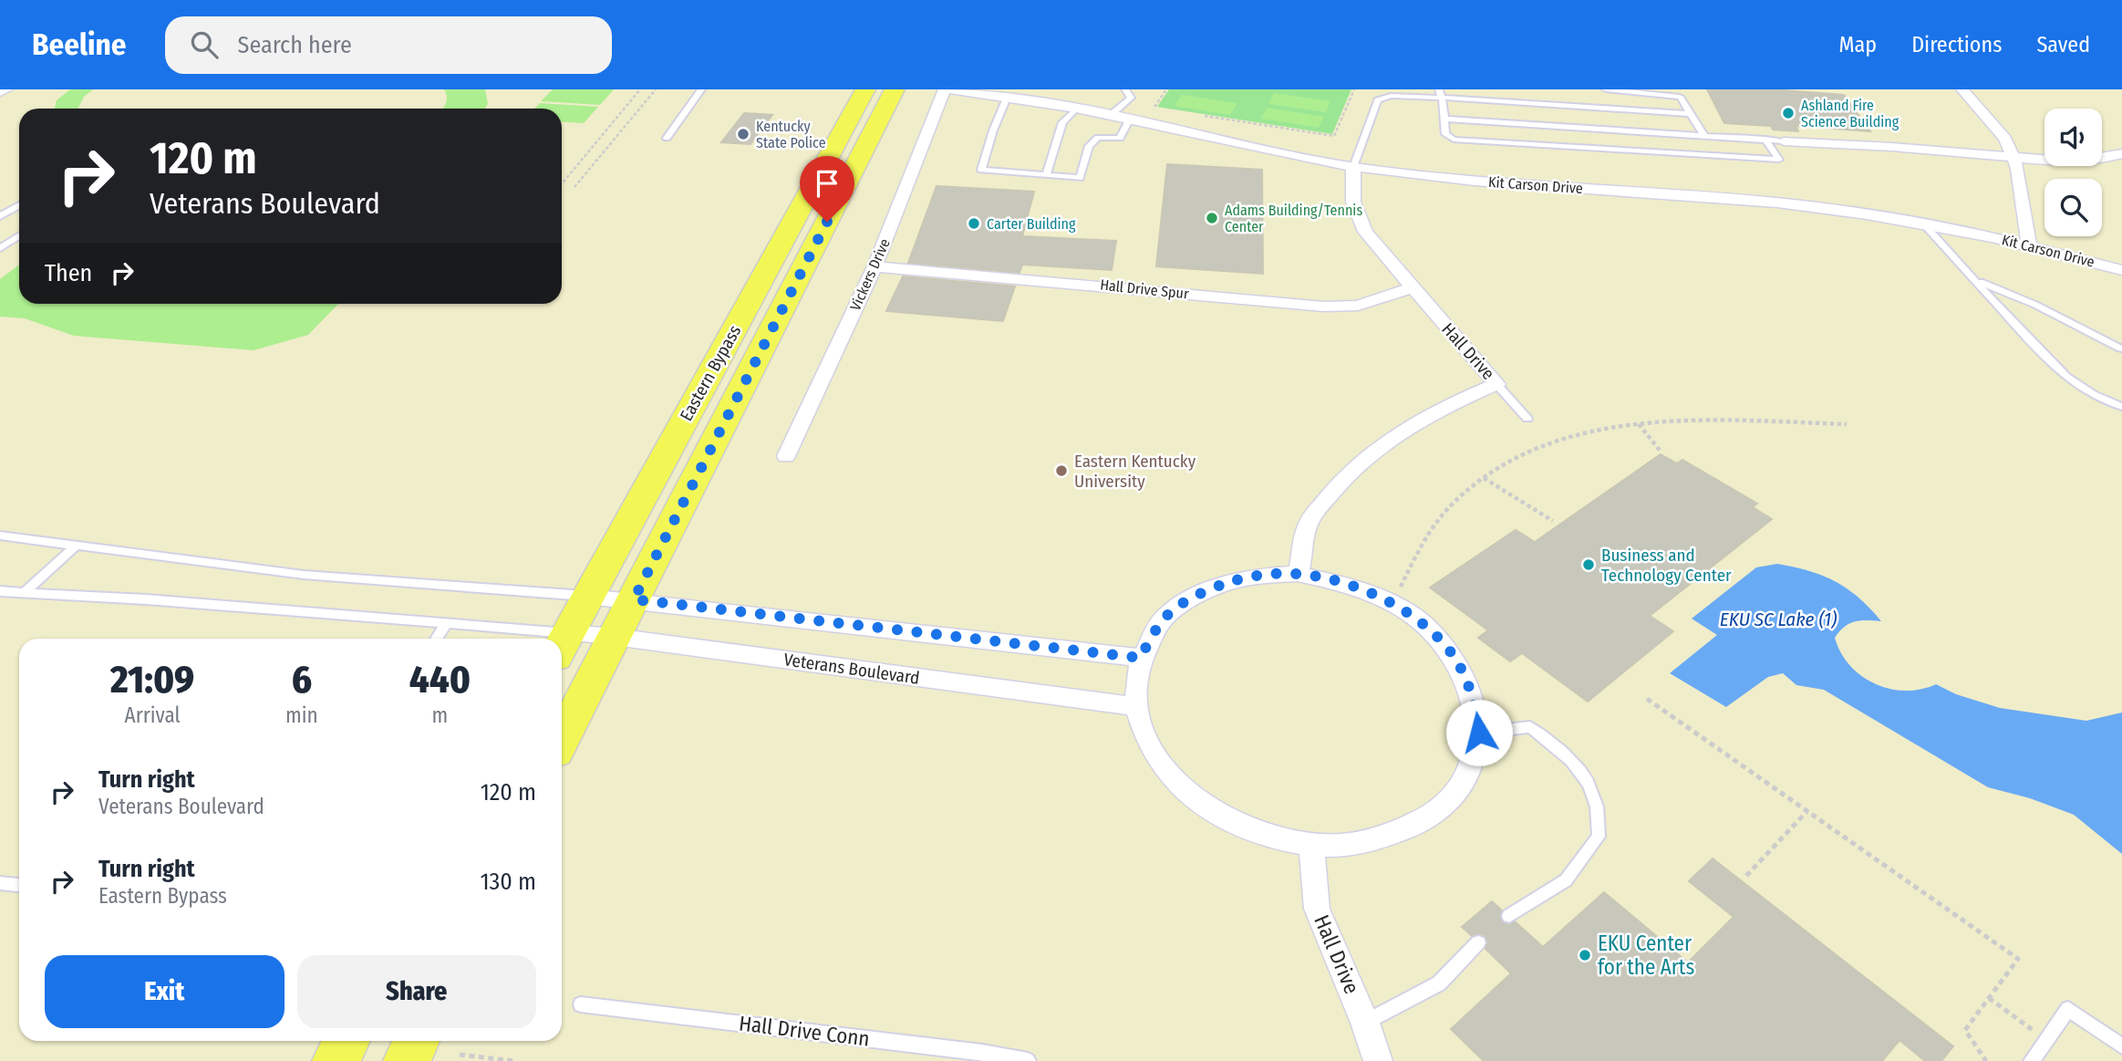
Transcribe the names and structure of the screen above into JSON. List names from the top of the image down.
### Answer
{
  "streets": {
    "main road": ["Eastern Bypass"],
    "street": [
      "Kit Carson Drive",
      "Vickers Drive",
      "Hall Drive Spur",
      "Hall Drive",
      "Veterans Boulevard"
    ],
    "lane": ["Hall Drive Conn"]
  },
  "crossings": [
    ["Kit Carson Drive", "Hall Drive"],
    ["Vickers Drive", "Hall Drive Spur"],
    ["Hall Drive Spur", "Hall Drive"],
    ["Eastern Bypass", "Veterans Boulevard"]
  ],
  "water": ["EKU SC Lake (1)"],
  "places": [
    "Ashland Fire Science Building",
    "Kentucky State Police",
    "Adams Building/Tennis Center",
    "Carter Building",
    "Eastern Kentucky University",
    "Business and Technology Center",
    "EKU Center for the Arts"
  ],
  "page": {
    "header": "Beeline",
    "search": "Search here",
    "nav": ["Map", "Directions", "Saved"],
    "turn": ["120 m", "Veterans Boulevard"],
    "then": "Then",
    "eta": [
      "21:09",
      "Arrival",
      "6",
      "min",
      "440",
      "m"
    ],
    "list": [
      {
        "name": "Turn right",
        "note": "Veterans Boulevard",
        "value": "120 m"
      },
      {
        "name": "Turn right",
        "note": "Eastern Bypass",
        "value": "130 m"
      }
    ],
    "buttons": ["Exit", "Share"]
  }
}
